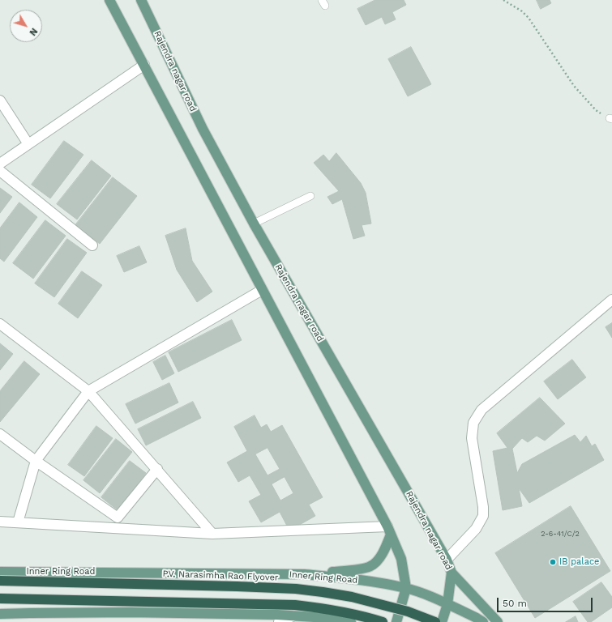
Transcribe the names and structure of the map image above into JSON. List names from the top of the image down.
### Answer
{
  "streets": {
    "highway": ["P.V. Narasimha Rao Flyover"],
    "main road": ["Rajendra nagar road", "Inner Ring Road"]
  },
  "crossings": [
    ["Rajendra nagar road", "Inner Ring Road"]
  ],
  "places": ["IB palace"],
  "house_numbers": ["2-6-41/C/2"],
  "scale_bar": "50 m",
  "north": "bottom right"
}
